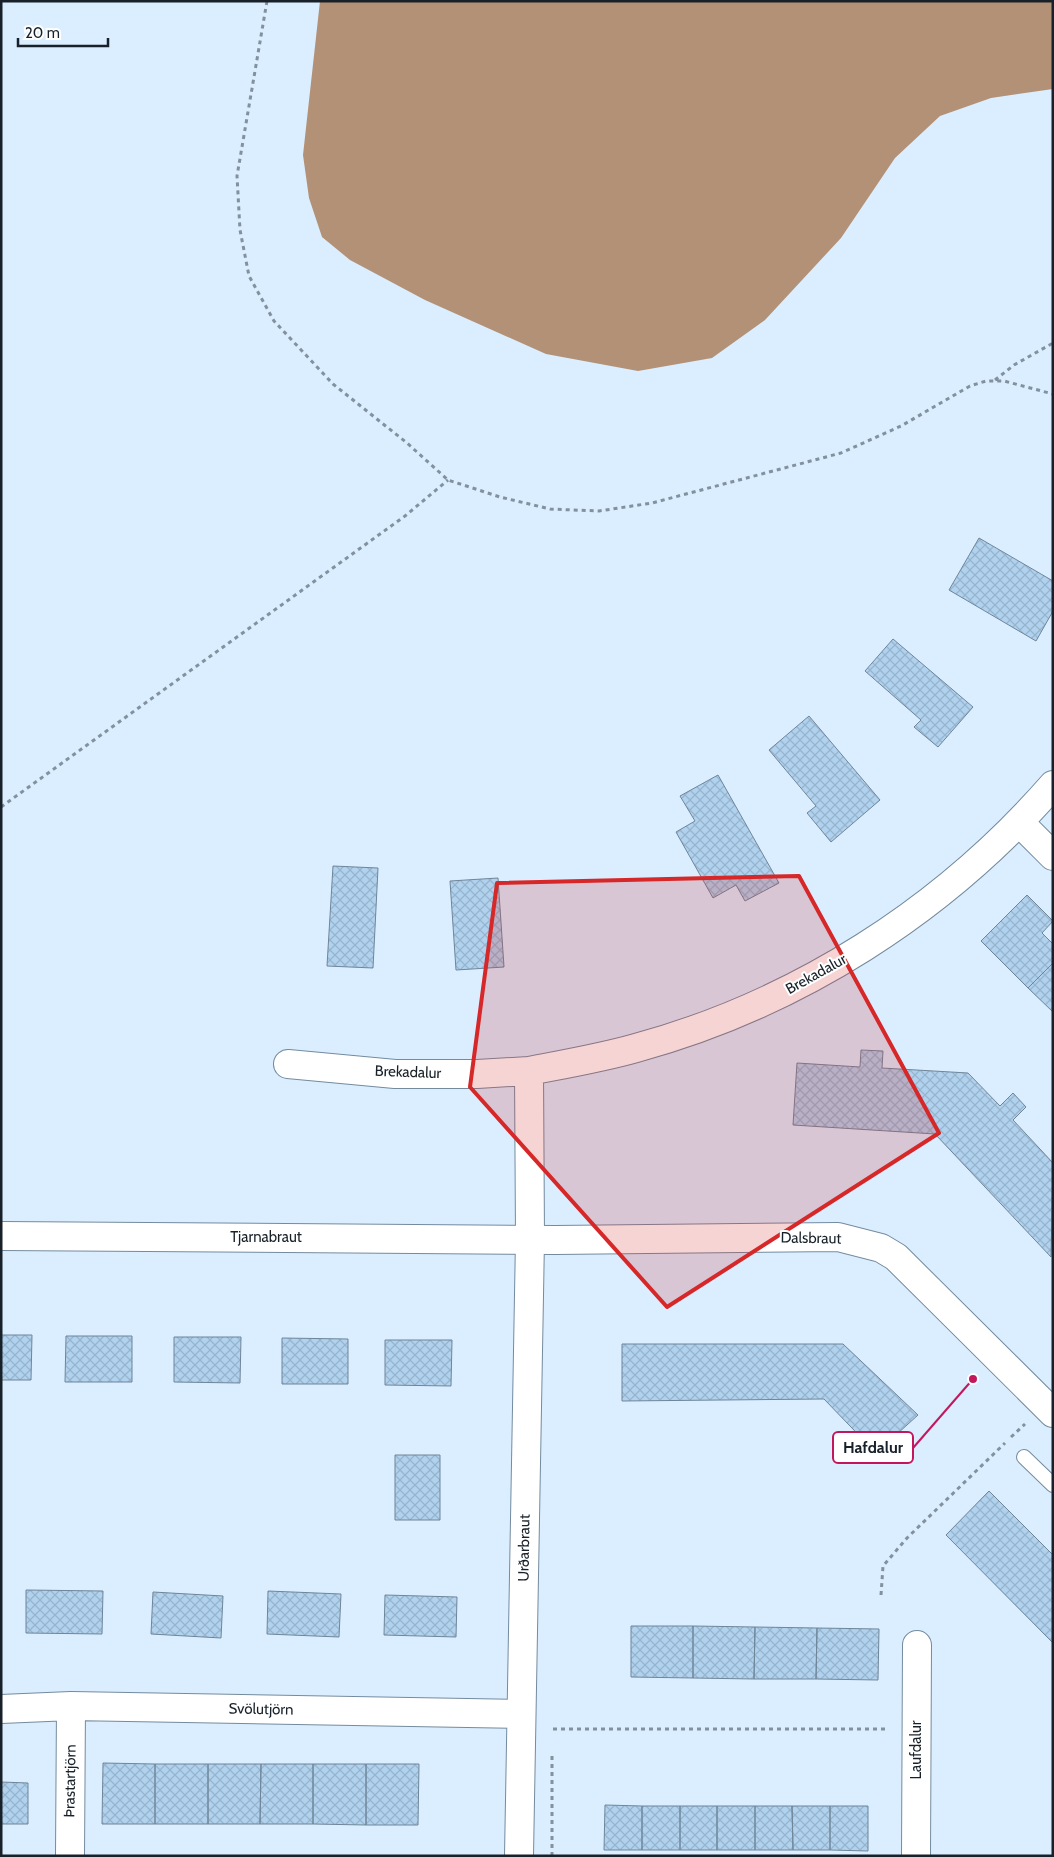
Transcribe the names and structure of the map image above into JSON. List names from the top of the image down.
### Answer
{
  "streets": {
    "street": [
      "Brekadalur",
      "Tjarnabraut",
      "Dalsbraut",
      "Urðarbraut",
      "Svölutjörn",
      "Laufdalur",
      "Þrastartjörn"
    ]
  },
  "crossings": [
    ["Tjarnabraut", "Dalsbraut"],
    ["Tjarnabraut", "Urðarbraut"],
    ["Dalsbraut", "Urðarbraut"],
    ["Urðarbraut", "Svölutjörn"],
    ["Svölutjörn", "Þrastartjörn"]
  ],
  "places": ["Hafdalur"],
  "scale_bar": "20 m"
}
